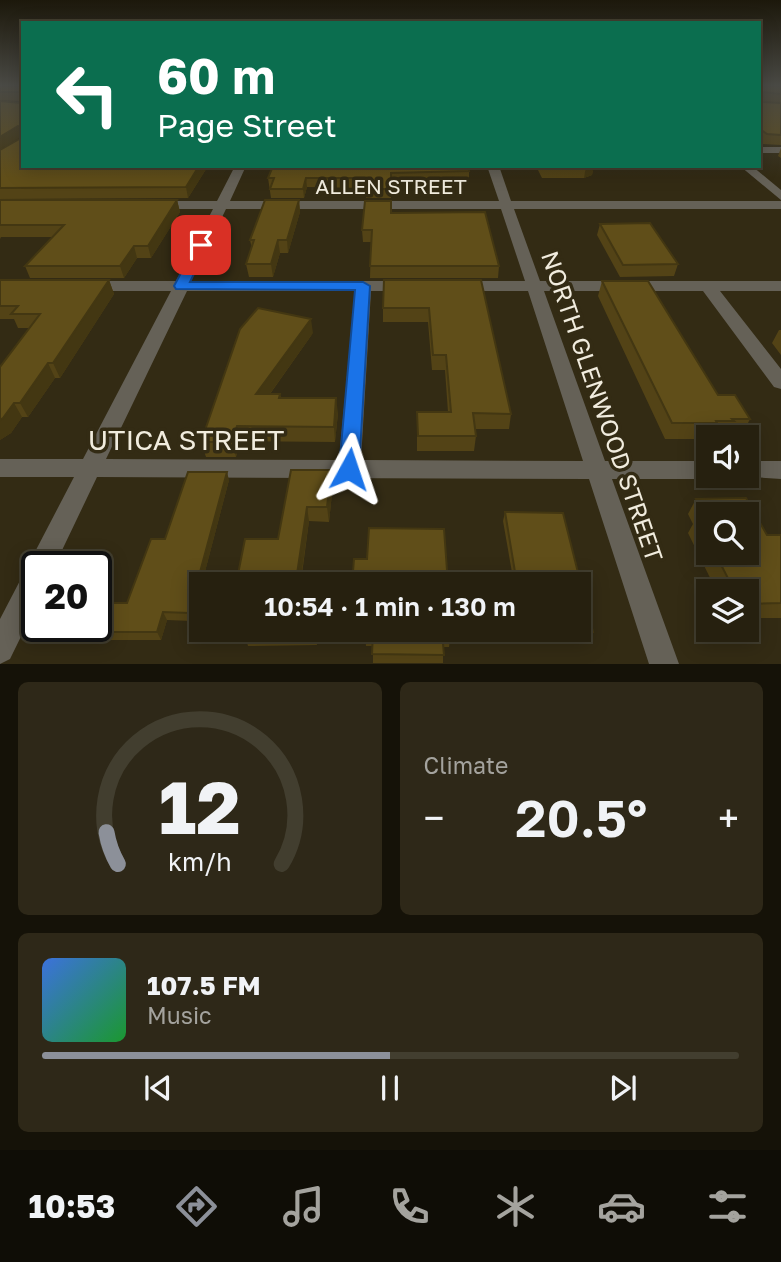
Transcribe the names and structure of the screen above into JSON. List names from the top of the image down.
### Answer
{
  "streets": {
    "street": ["ALLEN STREET", "NORTH GLENWOOD STREET", "UTICA STREET"]
  },
  "crossings": [
    ["ALLEN STREET", "NORTH GLENWOOD STREET"],
    ["NORTH GLENWOOD STREET", "UTICA STREET"]
  ],
  "page": {
    "turn": ["60 m", "Page Street"],
    "limit": "20",
    "trip": "10:54 · 1 min · 130 m",
    "tile": "Climate",
    "heat": ["−", "20.5°", "+"],
    "song": ["107.5 FM", "Music"],
    "tabs": "10:53",
    "gauge": ["12", "km/h"]
  }
}
